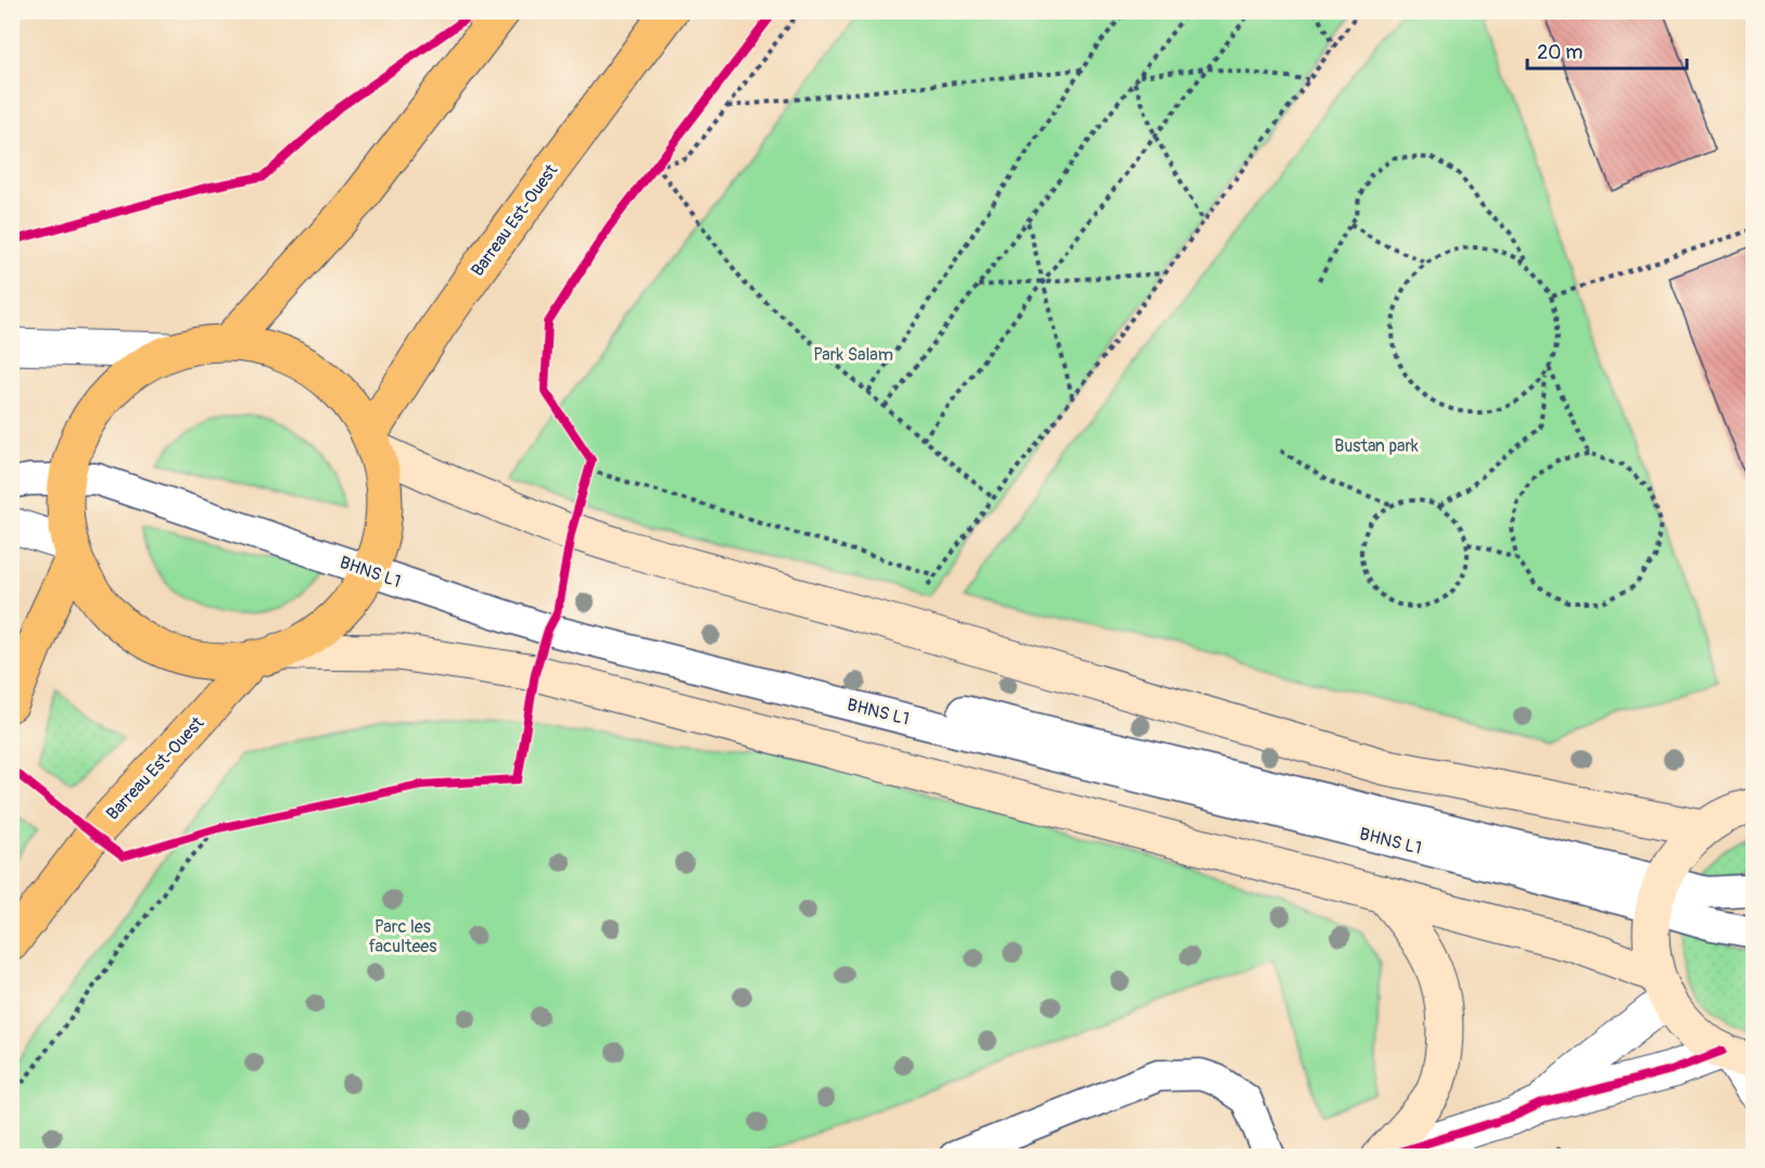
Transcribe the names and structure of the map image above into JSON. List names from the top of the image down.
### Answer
{
  "streets": {
    "main road": ["Barreau Est-Ouest"],
    "lane": ["BHNS L1"]
  },
  "parks": ["Park Salam", "Bustan park", "Parc les facultees"],
  "scale_bar": "20 m"
}
